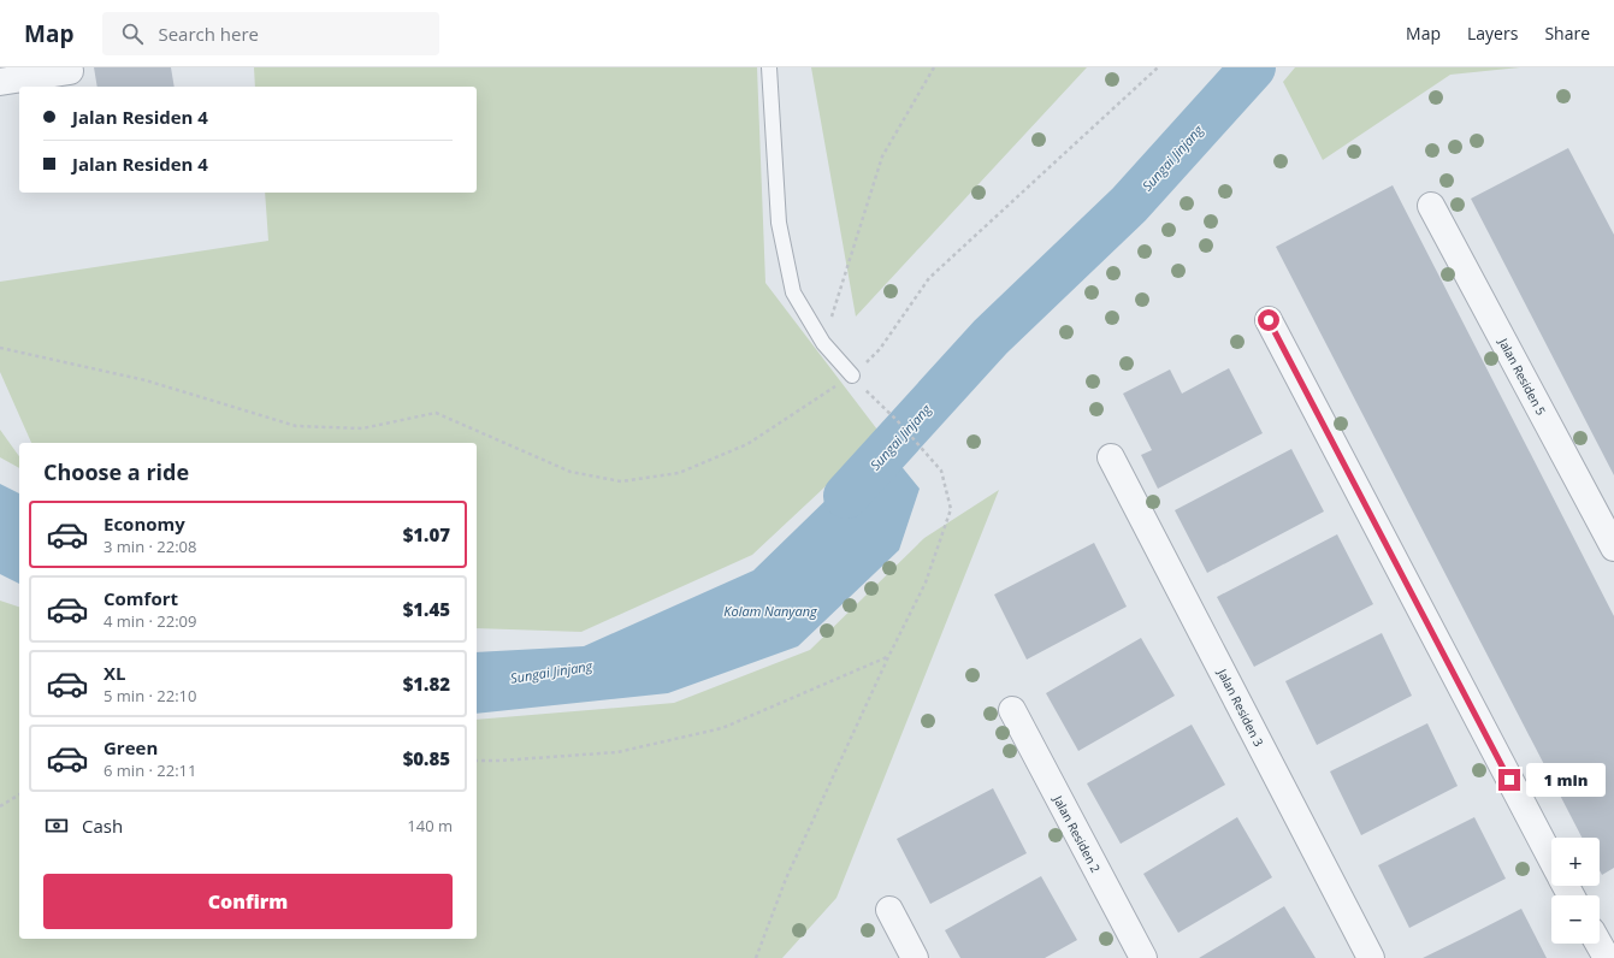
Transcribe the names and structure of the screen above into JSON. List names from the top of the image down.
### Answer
{
  "streets": {
    "street": ["Jalan Residen 5", "Jalan Residen 3", "Jalan Residen 2"]
  },
  "water": ["Sungai Jinjang", "Kolam Nanyang"],
  "page": {
    "header": "Map",
    "search": "Search here",
    "nav": ["Map", "Layers", "Share"],
    "banner": ["Jalan Residen 4", "Jalan Residen 4"],
    "heading": "Choose a ride",
    "list": [
      {
        "name": "Economy",
        "note": "3 min · 22:08",
        "value": "$1.07"
      },
      {
        "name": "Comfort",
        "note": "4 min · 22:09",
        "value": "$1.45"
      },
      {
        "name": "XL",
        "note": "5 min · 22:10",
        "value": "$1.82"
      },
      {
        "name": "Green",
        "note": "6 min · 22:11",
        "value": "$0.85"
      }
    ],
    "bubble": "1 min",
    "pay": ["Cash", "140 m"],
    "map_buttons": ["+", "−"],
    "buttons": "Confirm"
  }
}
